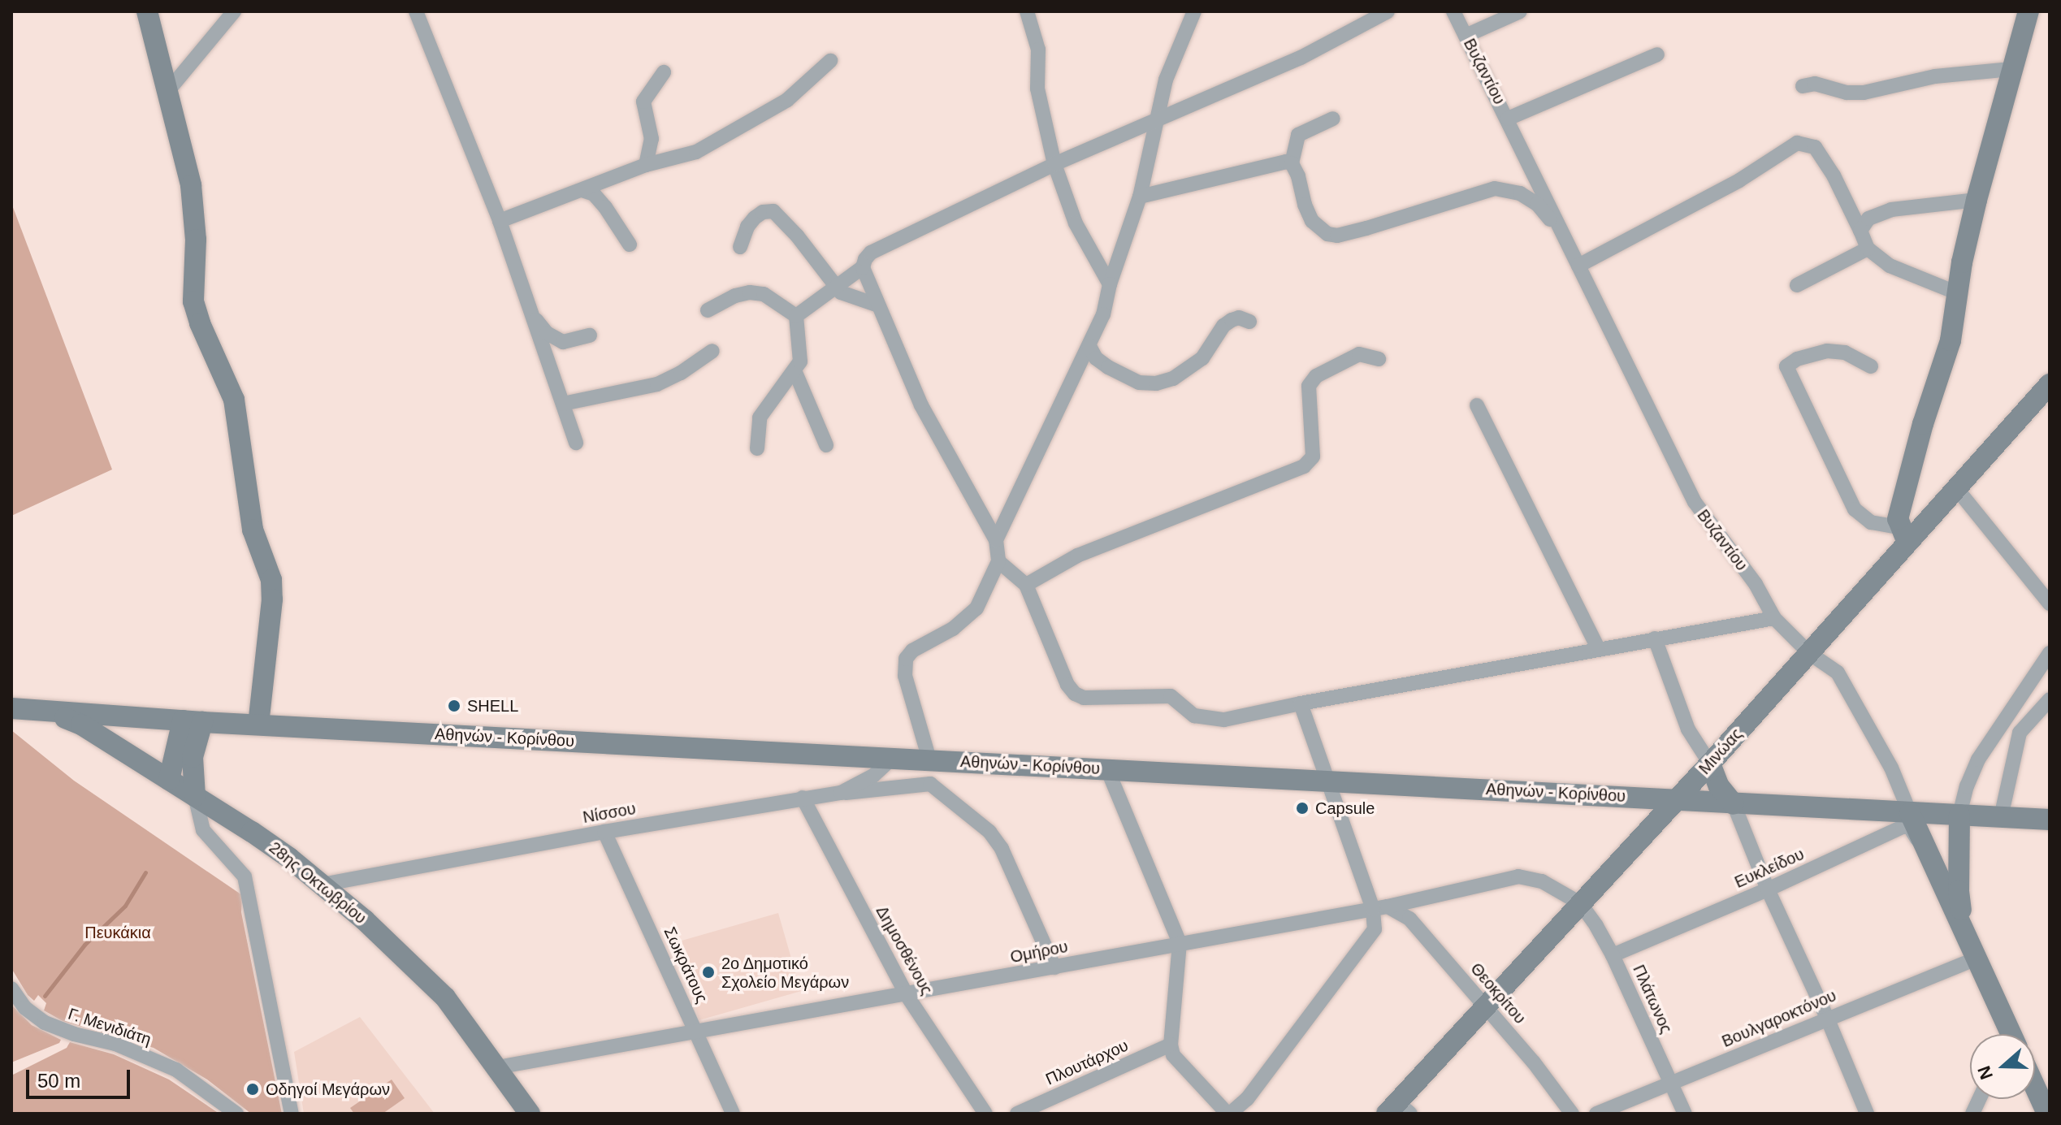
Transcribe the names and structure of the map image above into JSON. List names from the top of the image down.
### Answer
{
  "streets": {
    "main road": [
      "Βυζαντίου",
      "Αθηνών - Κορίνθου",
      "Μινώας",
      "28ης Οκτωβρίου"
    ],
    "street": [
      "Νίσσου",
      "Ευκλείδου",
      "Δημοσθένους",
      "Ομήρου",
      "Σωκράτους",
      "Θεοκρίτου",
      "Πλάτωνος",
      "Βουλγαροκτόνου",
      "Γ. Μενιδιάτη",
      "Πλουτάρχου"
    ]
  },
  "crossings": [
    ["Βυζαντίου", "Αθηνών - Κορίνθου"],
    ["Βυζαντίου", "Μινώας"],
    ["Βυζαντίου", "Ευκλείδου"],
    ["Βυζαντίου", "Βουλγαροκτόνου"],
    ["Αθηνών - Κορίνθου", "Μινώας"],
    ["Αθηνών - Κορίνθου", "Νίσσου"],
    ["Αθηνών - Κορίνθου", "28ης Οκτωβρίου"],
    ["Μινώας", "Ομήρου"],
    ["Μινώας", "Θεοκρίτου"],
    ["Μινώας", "Πλάτωνος"],
    ["Νίσσου", "28ης Οκτωβρίου"],
    ["Νίσσου", "Δημοσθένους"],
    ["Νίσσου", "Σωκράτους"],
    ["Ευκλείδου", "Πλάτωνος"],
    ["28ης Οκτωβρίου", "Ομήρου"],
    ["Δημοσθένους", "Ομήρου"],
    ["Ομήρου", "Σωκράτους"],
    ["Ομήρου", "Θεοκρίτου"],
    ["Ομήρου", "Πλάτωνος"],
    ["Πλάτωνος", "Βουλγαροκτόνου"]
  ],
  "parks": ["Πευκάκια"],
  "places": [
    "SHELL",
    "Capsule",
    "2ο Δημοτικό Σχολείο Μεγάρων",
    "Οδηγοί Μεγάρων"
  ],
  "scale_bar": "50 m",
  "north": "left"
}
